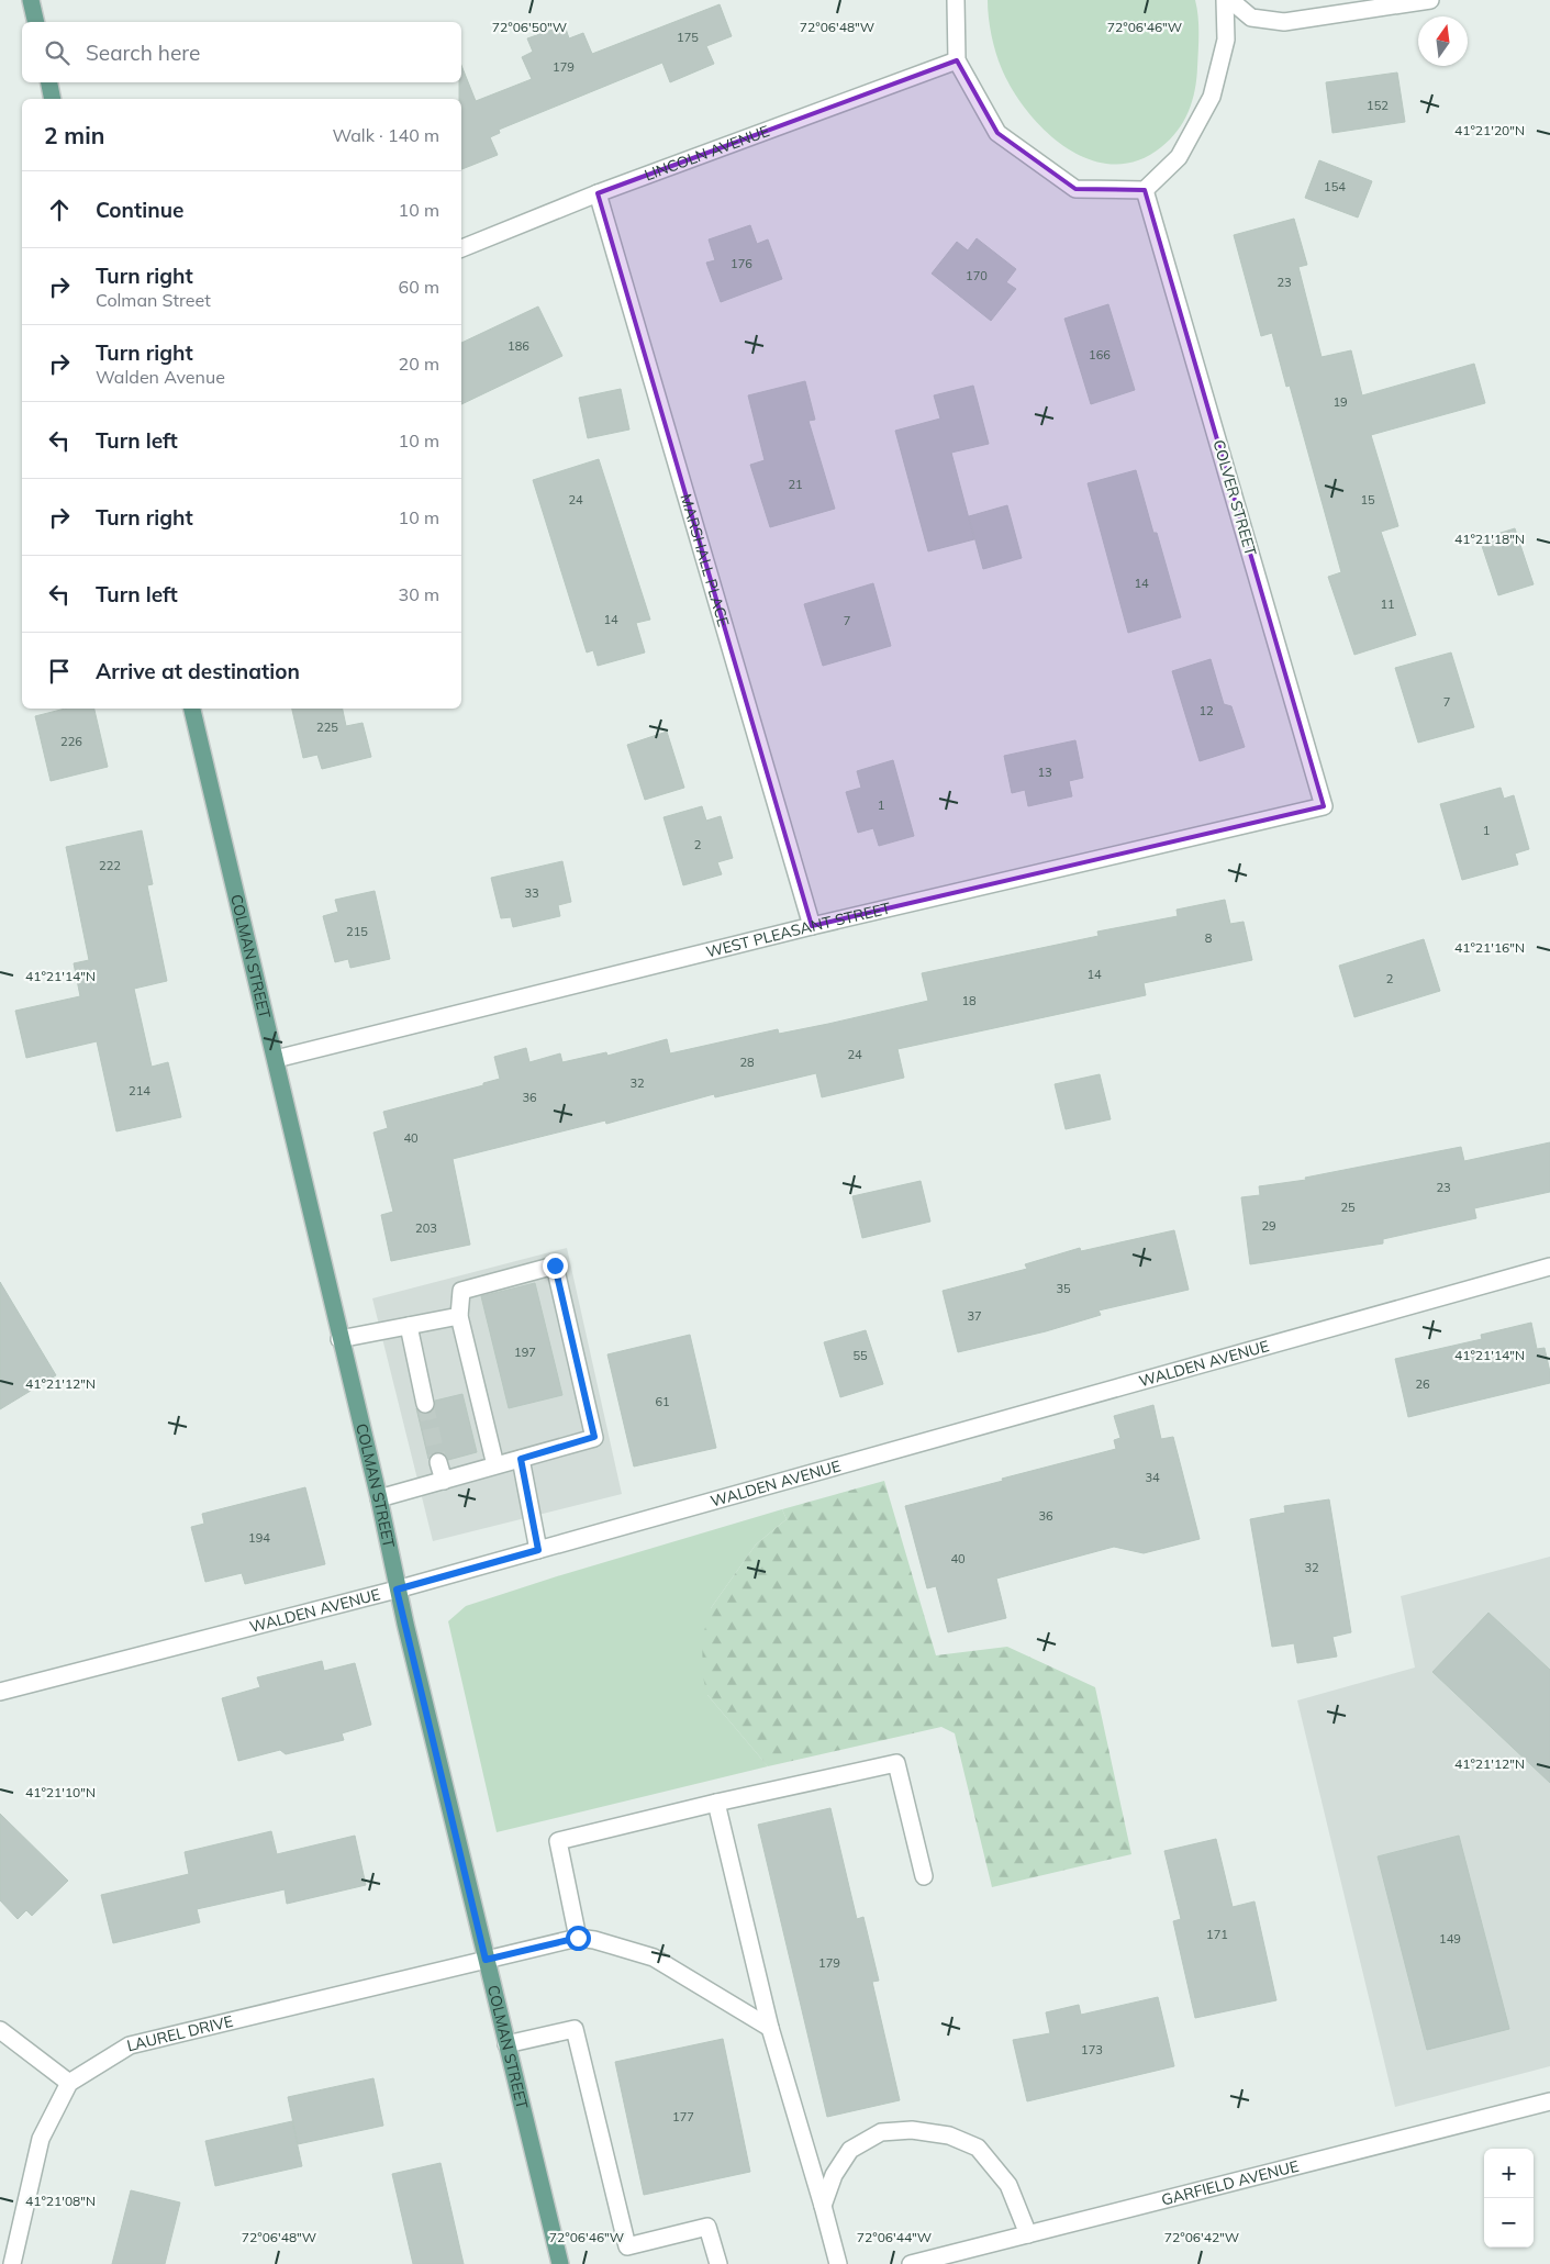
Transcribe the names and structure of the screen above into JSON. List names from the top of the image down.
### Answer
{
  "streets": {
    "main road": ["COLMAN STREET"],
    "street": [
      "LINCOLN AVENUE",
      "COLVER STREET",
      "MARSHALL PLACE",
      "WEST PLEASANT STREET",
      "WALDEN AVENUE",
      "LAUREL DRIVE",
      "GARFIELD AVENUE"
    ]
  },
  "crossings": [
    ["LINCOLN AVENUE", "MARSHALL PLACE"],
    ["COLVER STREET", "WEST PLEASANT STREET"],
    ["MARSHALL PLACE", "WEST PLEASANT STREET"],
    ["WEST PLEASANT STREET", "COLMAN STREET"],
    ["COLMAN STREET", "WALDEN AVENUE"],
    ["COLMAN STREET", "LAUREL DRIVE"]
  ],
  "house_numbers": [
    "175",
    "179",
    "152",
    "154",
    "176",
    "170",
    "23",
    "186",
    "166",
    "19",
    "21",
    "24",
    "15",
    "14",
    "11",
    "14",
    "7",
    "7",
    "12",
    "225",
    "226",
    "13",
    "1",
    "1",
    "2",
    "222",
    "33",
    "215",
    "8",
    "14",
    "2",
    "18",
    "24",
    "28",
    "32",
    "214",
    "36",
    "40",
    "23",
    "25",
    "29",
    "203",
    "35",
    "37",
    "197",
    "55",
    "26",
    "61",
    "34",
    "36",
    "194",
    "40",
    "32",
    "171",
    "149",
    "179",
    "173",
    "177"
  ],
  "north": "top",
  "page": {
    "search": "Search here",
    "heading": ["2 min", "Walk · 140 m"],
    "list": [
      ["Continue", "10 m"],
      ["Turn right", "Colman Street", "60 m"],
      ["Turn right", "Walden Avenue", "20 m"],
      ["Turn left", "10 m"],
      ["Turn right", "10 m"],
      ["Turn left", "30 m"],
      "Arrive at destination"
    ],
    "map_buttons": ["+", "−"]
  },
  "coordinates": [
    "72°06'48\"W",
    "72°06'46\"W",
    "72°06'50\"W",
    "41°21'20\"N",
    "41°21'18\"N",
    "41°21'16\"N",
    "41°21'14\"N",
    "41°21'12\"N",
    "41°21'10\"N",
    "41°21'08\"N",
    "72°06'44\"W",
    "72°06'42\"W"
  ]
}
